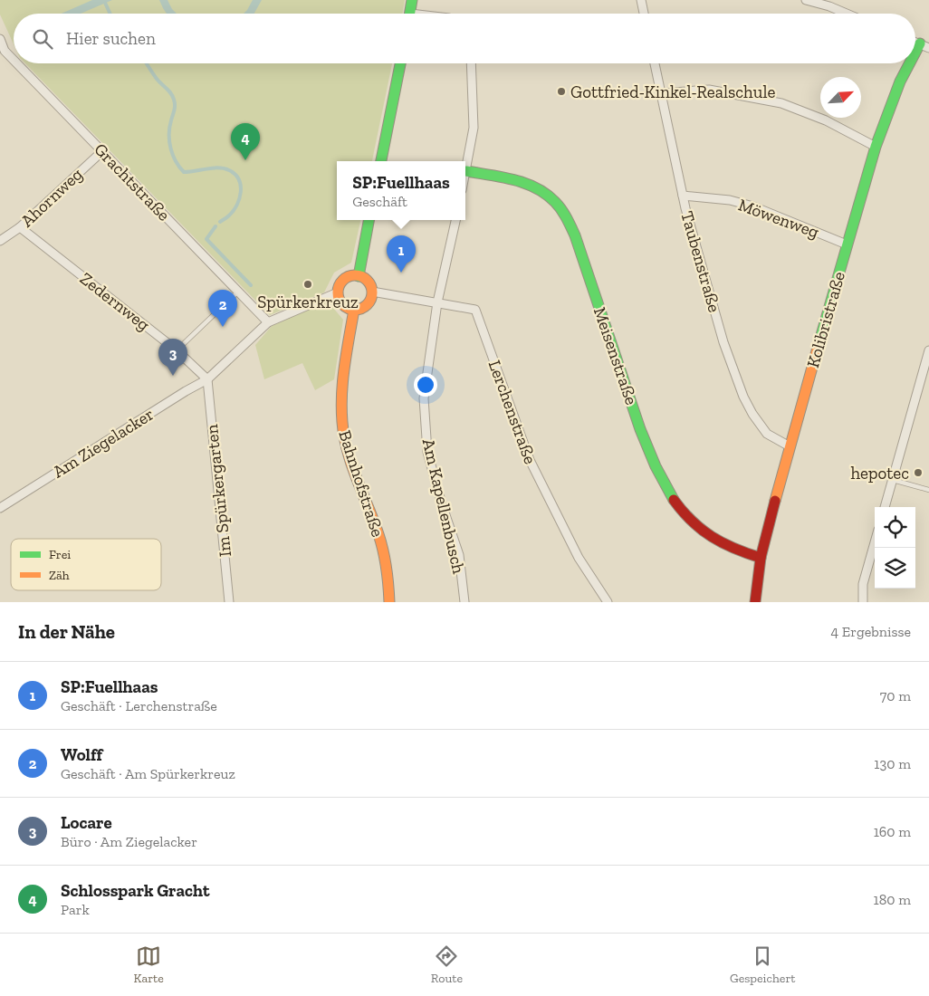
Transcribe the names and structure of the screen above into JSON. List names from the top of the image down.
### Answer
{
  "streets": {
    "street": [
      "Grachtstraße",
      "Ahornweg",
      "Möwenweg",
      "Taubenstraße",
      "Zedernweg",
      "Kolibristraße",
      "Meisenstraße",
      "Lerchenstraße",
      "Am Ziegelacker",
      "Bahnhofstraße",
      "Im Spürkergarten",
      "Am Kapellenbusch"
    ]
  },
  "crossings": [
    ["Grachtstraße", "Ahornweg"],
    ["Grachtstraße", "Am Ziegelacker"],
    ["Ahornweg", "Zedernweg"],
    ["Möwenweg", "Taubenstraße"],
    ["Möwenweg", "Kolibristraße"],
    ["Taubenstraße", "Kolibristraße"],
    ["Zedernweg", "Am Ziegelacker"],
    ["Zedernweg", "Im Spürkergarten"],
    ["Kolibristraße", "Meisenstraße"],
    ["Lerchenstraße", "Bahnhofstraße"],
    ["Lerchenstraße", "Am Kapellenbusch"],
    ["Am Ziegelacker", "Im Spürkergarten"]
  ],
  "places": ["Gottfried-Kinkel-Realschule", "Spürkerkreuz", "hepotec"],
  "legend": ["Frei", "Zäh"],
  "north": "top right",
  "page": {
    "search": "Hier suchen",
    "pins": [
      "4",
      "1",
      "2",
      "3"
    ],
    "popup": ["SP:Fuellhaas", "Geschäft"],
    "heading": ["In der Nähe", "4 Ergebnisse"],
    "list": [
      {
        "mark": "1",
        "name": "SP:Fuellhaas",
        "note": "Geschäft · Lerchenstraße",
        "value": "70 m"
      },
      {
        "mark": "2",
        "name": "Wolff",
        "note": "Geschäft · Am Spürkerkreuz",
        "value": "130 m"
      },
      {
        "mark": "3",
        "name": "Locare",
        "note": "Büro · Am Ziegelacker",
        "value": "160 m"
      },
      {
        "mark": "4",
        "name": "Schlosspark Gracht",
        "note": "Park",
        "value": "180 m"
      }
    ],
    "nav": ["Karte", "Route", "Gespeichert"]
  }
}
